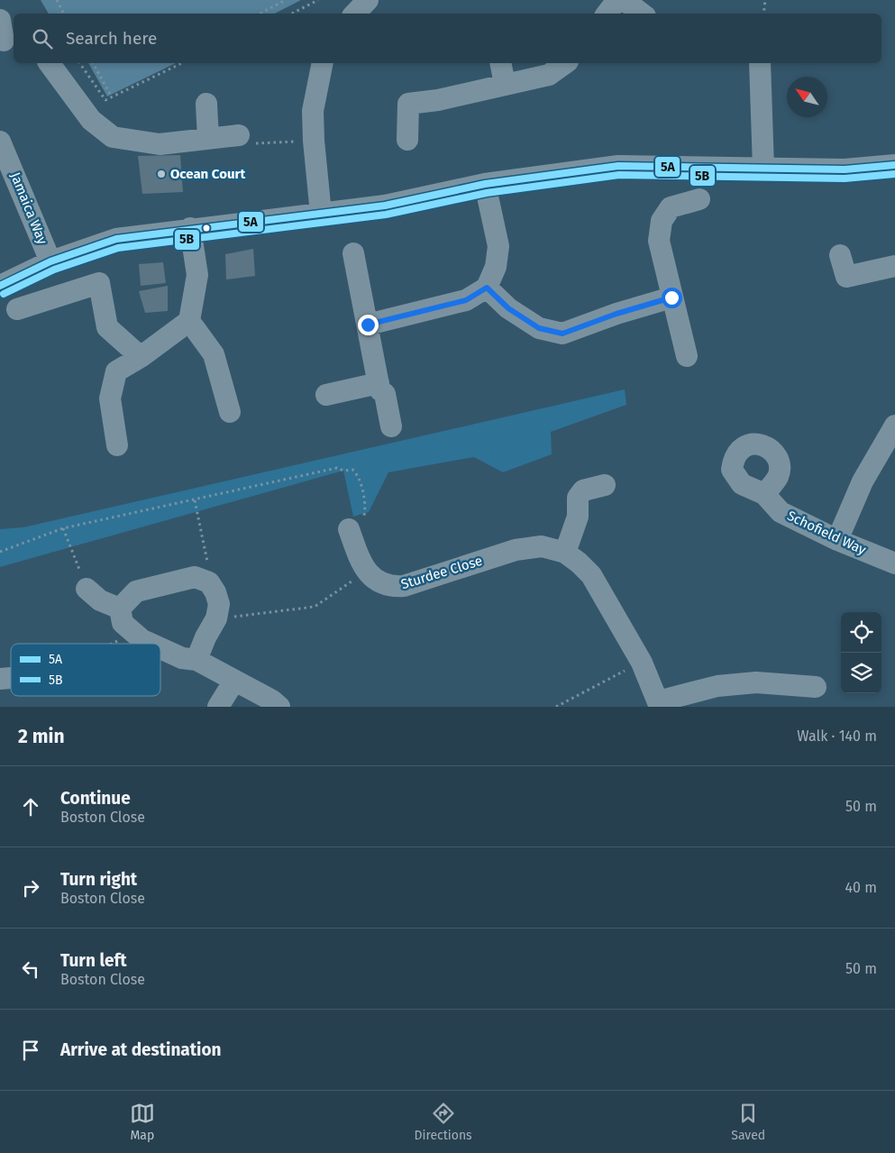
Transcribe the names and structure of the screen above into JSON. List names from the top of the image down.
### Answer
{
  "streets": {
    "street": ["Jamaica Way", "Schofield Way", "Sturdee Close"]
  },
  "places": ["Ocean Court"],
  "lines": ["transit line 5A", "transit line 5B"],
  "legend": ["5A", "5B"],
  "north": "top left",
  "page": {
    "search": "Search here",
    "heading": ["2 min", "Walk · 140 m"],
    "list": [
      ["Continue", "Boston Close", "50 m"],
      ["Turn right", "Boston Close", "40 m"],
      ["Turn left", "Boston Close", "50 m"],
      "Arrive at destination"
    ],
    "nav": ["Map", "Directions", "Saved"]
  }
}
